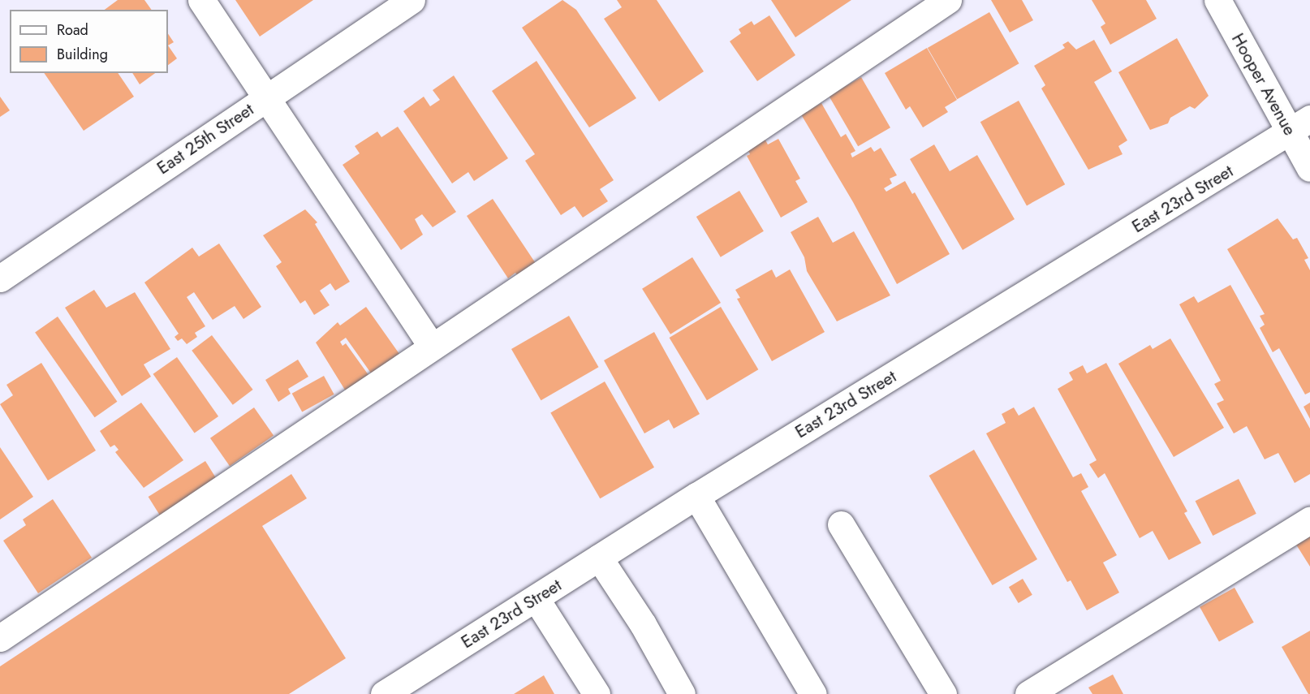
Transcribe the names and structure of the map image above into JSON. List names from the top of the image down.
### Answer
{
  "streets": {
    "street": ["Hooper Avenue", "East 25th Street", "East 23rd Street"]
  },
  "crossings": [
    ["Hooper Avenue", "East 23rd Street"]
  ],
  "legend": ["Road", "Building"]
}
